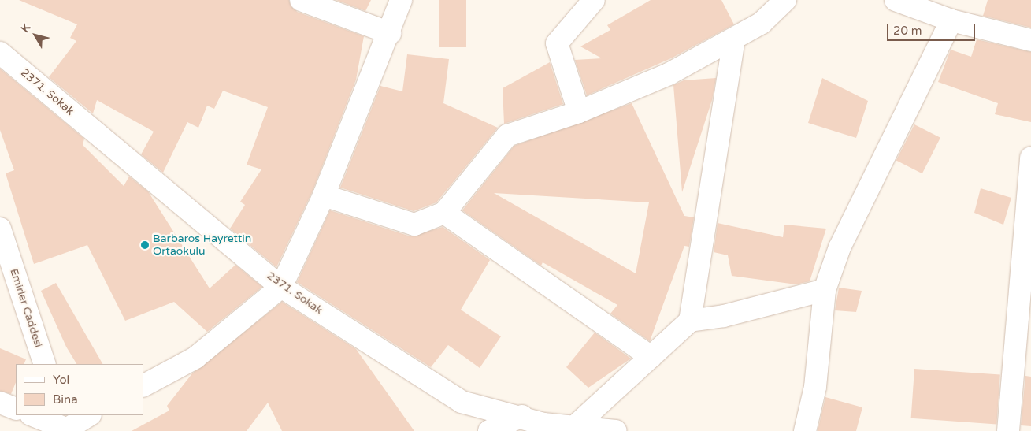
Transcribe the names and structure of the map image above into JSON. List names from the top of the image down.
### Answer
{
  "streets": {
    "street": ["2371. Sokak", "Emirler Caddesi"]
  },
  "places": ["Barbaros Hayrettin Ortaokulu"],
  "legend": ["Yol", "Bina"],
  "scale_bar": "20 m",
  "north": "top left"
}
